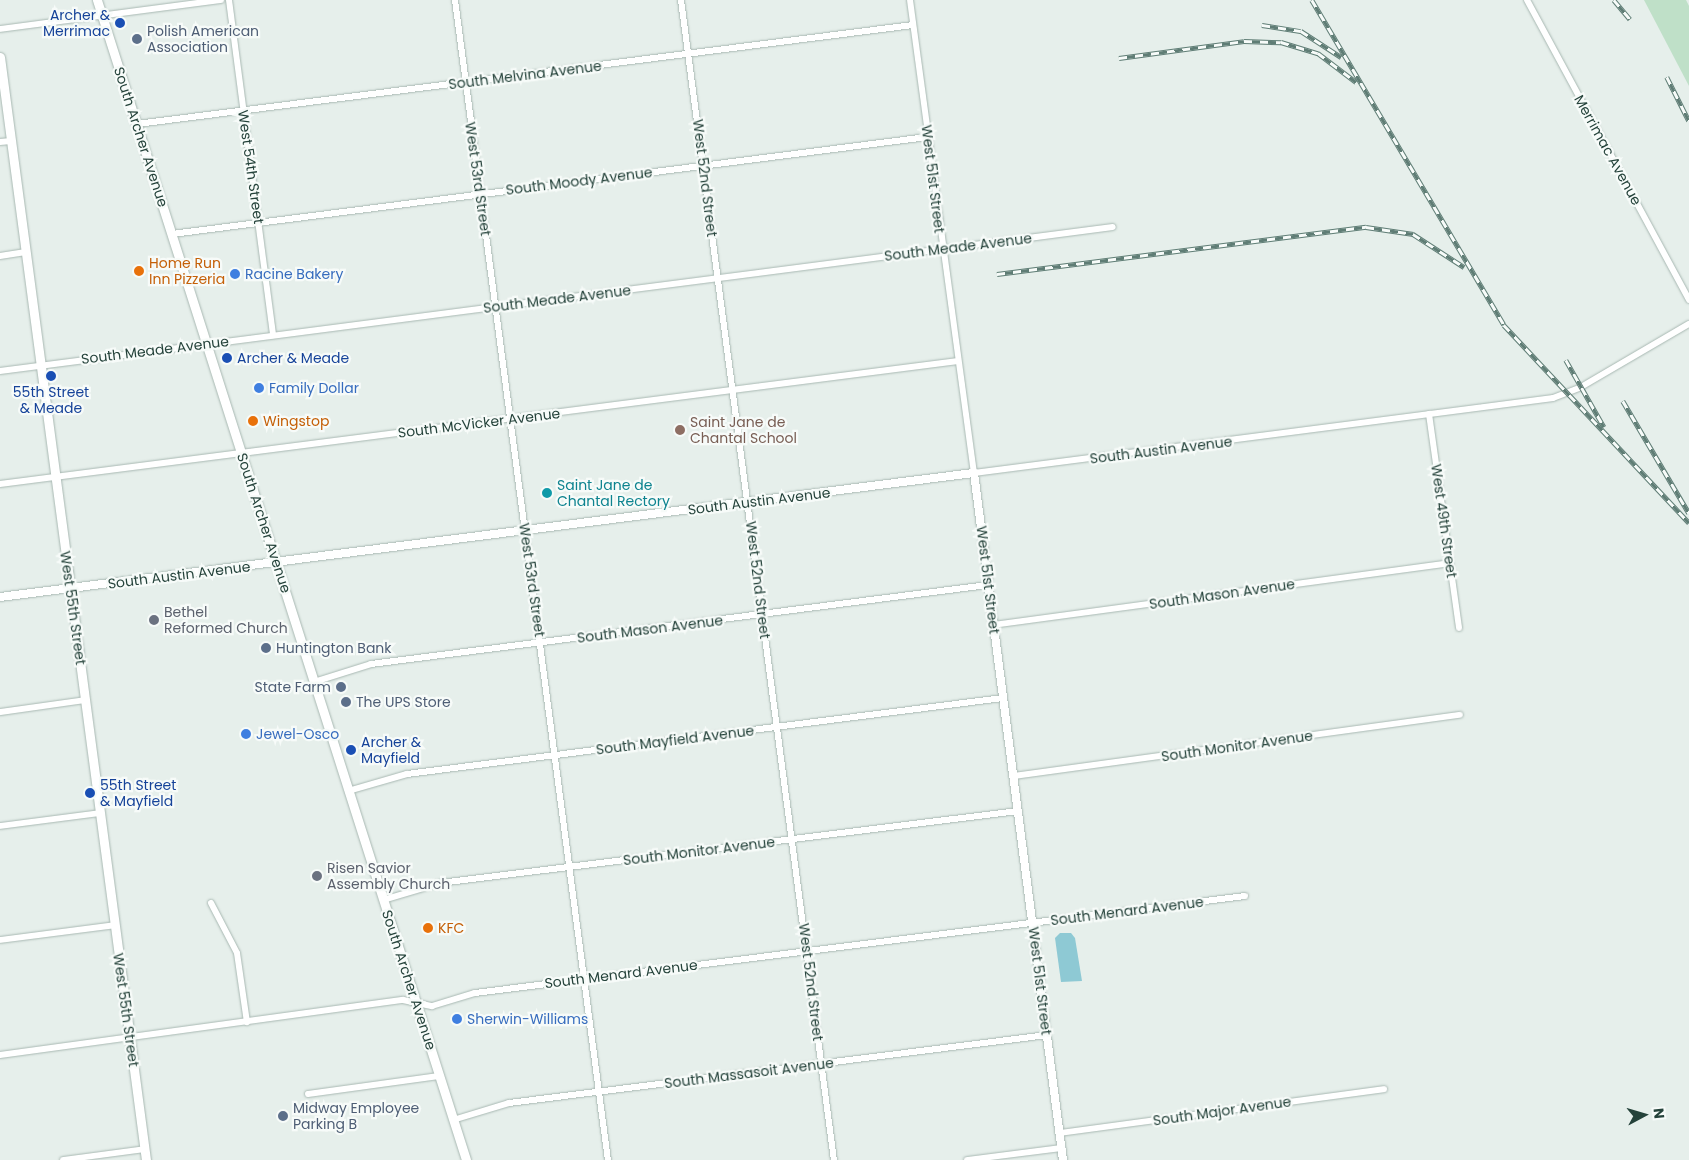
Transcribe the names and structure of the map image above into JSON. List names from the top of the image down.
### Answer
{
  "streets": {
    "main road": ["South Archer Avenue", "West 55th Street"],
    "street": [
      "South Melvina Avenue",
      "Merrimac Avenue",
      "West 54th Street",
      "West 52nd Street",
      "West 53rd Street",
      "West 51st Street",
      "South Moody Avenue",
      "South Meade Avenue",
      "South McVicker Avenue",
      "South Austin Avenue",
      "West 49th Street",
      "South Mason Avenue",
      "South Mayfield Avenue",
      "South Monitor Avenue",
      "South Menard Avenue",
      "South Massasoit Avenue",
      "South Major Avenue"
    ]
  },
  "crossings": [
    ["South Melvina Avenue", "South Archer Avenue"],
    ["South Melvina Avenue", "West 54th Street"],
    ["South Melvina Avenue", "West 52nd Street"],
    ["South Melvina Avenue", "West 53rd Street"],
    ["South Melvina Avenue", "West 51st Street"],
    ["South Archer Avenue", "South Moody Avenue"],
    ["South Archer Avenue", "South Meade Avenue"],
    ["South Archer Avenue", "South McVicker Avenue"],
    ["South Archer Avenue", "South Austin Avenue"],
    ["South Archer Avenue", "South Mason Avenue"],
    ["South Archer Avenue", "South Mayfield Avenue"],
    ["South Archer Avenue", "South Monitor Avenue"],
    ["South Archer Avenue", "South Menard Avenue"],
    ["South Archer Avenue", "South Massasoit Avenue"],
    ["West 54th Street", "South Moody Avenue"],
    ["West 54th Street", "South Meade Avenue"],
    ["West 52nd Street", "South Moody Avenue"],
    ["West 52nd Street", "South Meade Avenue"],
    ["West 52nd Street", "South McVicker Avenue"],
    ["West 52nd Street", "South Austin Avenue"],
    ["West 52nd Street", "South Mason Avenue"],
    ["West 52nd Street", "South Mayfield Avenue"],
    ["West 52nd Street", "South Monitor Avenue"],
    ["West 52nd Street", "South Menard Avenue"],
    ["West 52nd Street", "South Massasoit Avenue"],
    ["West 53rd Street", "South Moody Avenue"],
    ["West 53rd Street", "South Meade Avenue"],
    ["West 53rd Street", "South McVicker Avenue"],
    ["West 53rd Street", "South Austin Avenue"],
    ["West 53rd Street", "South Mason Avenue"],
    ["West 53rd Street", "South Mayfield Avenue"],
    ["West 53rd Street", "South Monitor Avenue"],
    ["West 53rd Street", "South Menard Avenue"],
    ["West 53rd Street", "South Massasoit Avenue"],
    ["West 51st Street", "South Moody Avenue"],
    ["West 51st Street", "South Meade Avenue"],
    ["West 51st Street", "South McVicker Avenue"],
    ["West 51st Street", "South Austin Avenue"],
    ["West 51st Street", "South Mason Avenue"],
    ["West 51st Street", "South Mayfield Avenue"],
    ["West 51st Street", "South Monitor Avenue"],
    ["West 51st Street", "South Menard Avenue"],
    ["West 51st Street", "South Massasoit Avenue"],
    ["West 51st Street", "South Major Avenue"],
    ["South Meade Avenue", "West 55th Street"],
    ["South McVicker Avenue", "West 55th Street"],
    ["South Austin Avenue", "West 49th Street"],
    ["South Austin Avenue", "West 55th Street"],
    ["West 49th Street", "South Mason Avenue"],
    ["West 55th Street", "South Menard Avenue"]
  ],
  "places": [
    "Archer & Merrimac",
    "Polish American Association",
    "Home Run Inn Pizzeria",
    "Racine Bakery",
    "Archer & Meade",
    "55th Street & Meade",
    "Family Dollar",
    "Wingstop",
    "Saint Jane de Chantal School",
    "Saint Jane de Chantal Rectory",
    "Bethel Reformed Church",
    "Huntington Bank",
    "State Farm",
    "The UPS Store",
    "Jewel-Osco",
    "Archer & Mayfield",
    "55th Street & Mayfield",
    "Risen Savior Assembly Church",
    "KFC",
    "Sherwin-Williams",
    "Midway Employee Parking B"
  ],
  "north": "right"
}
